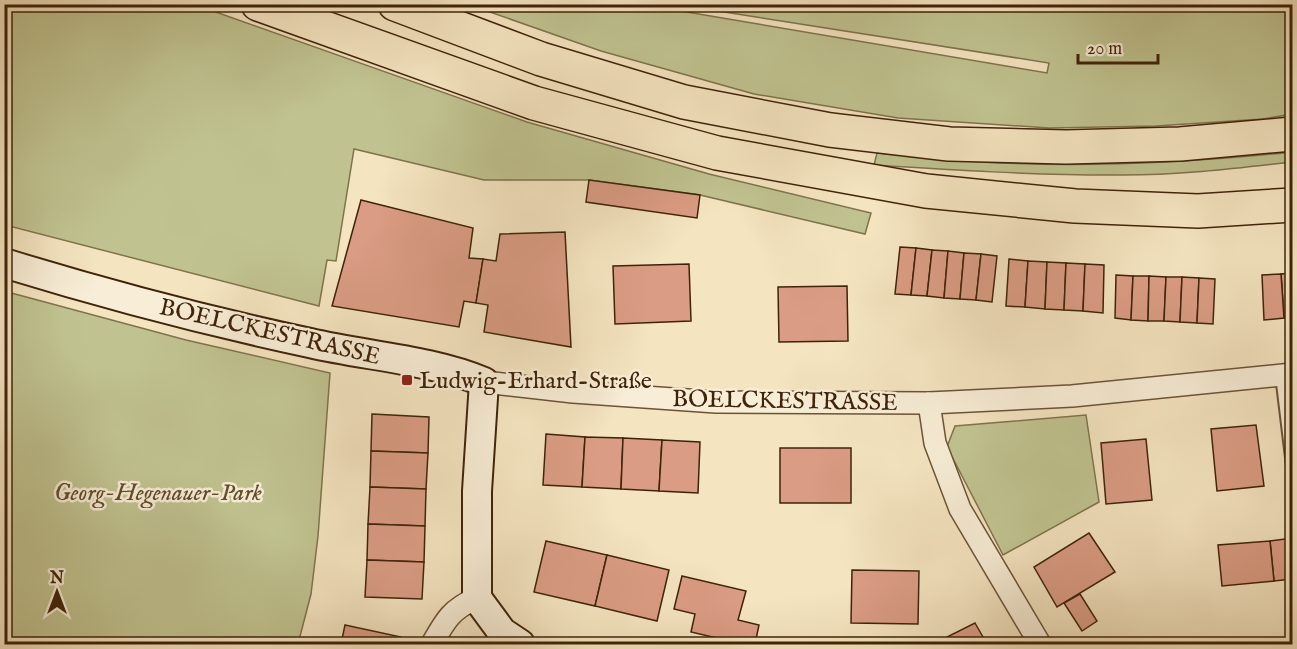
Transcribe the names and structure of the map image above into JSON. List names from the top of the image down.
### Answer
{
  "streets": {
    "street": ["BOELCKESTRASSE"]
  },
  "parks": ["Georg-Hegenauer-Park"],
  "places": {
    "transit": ["Ludwig-Erhard-Straße"]
  },
  "scale_bar": "20 m",
  "north": "top"
}
